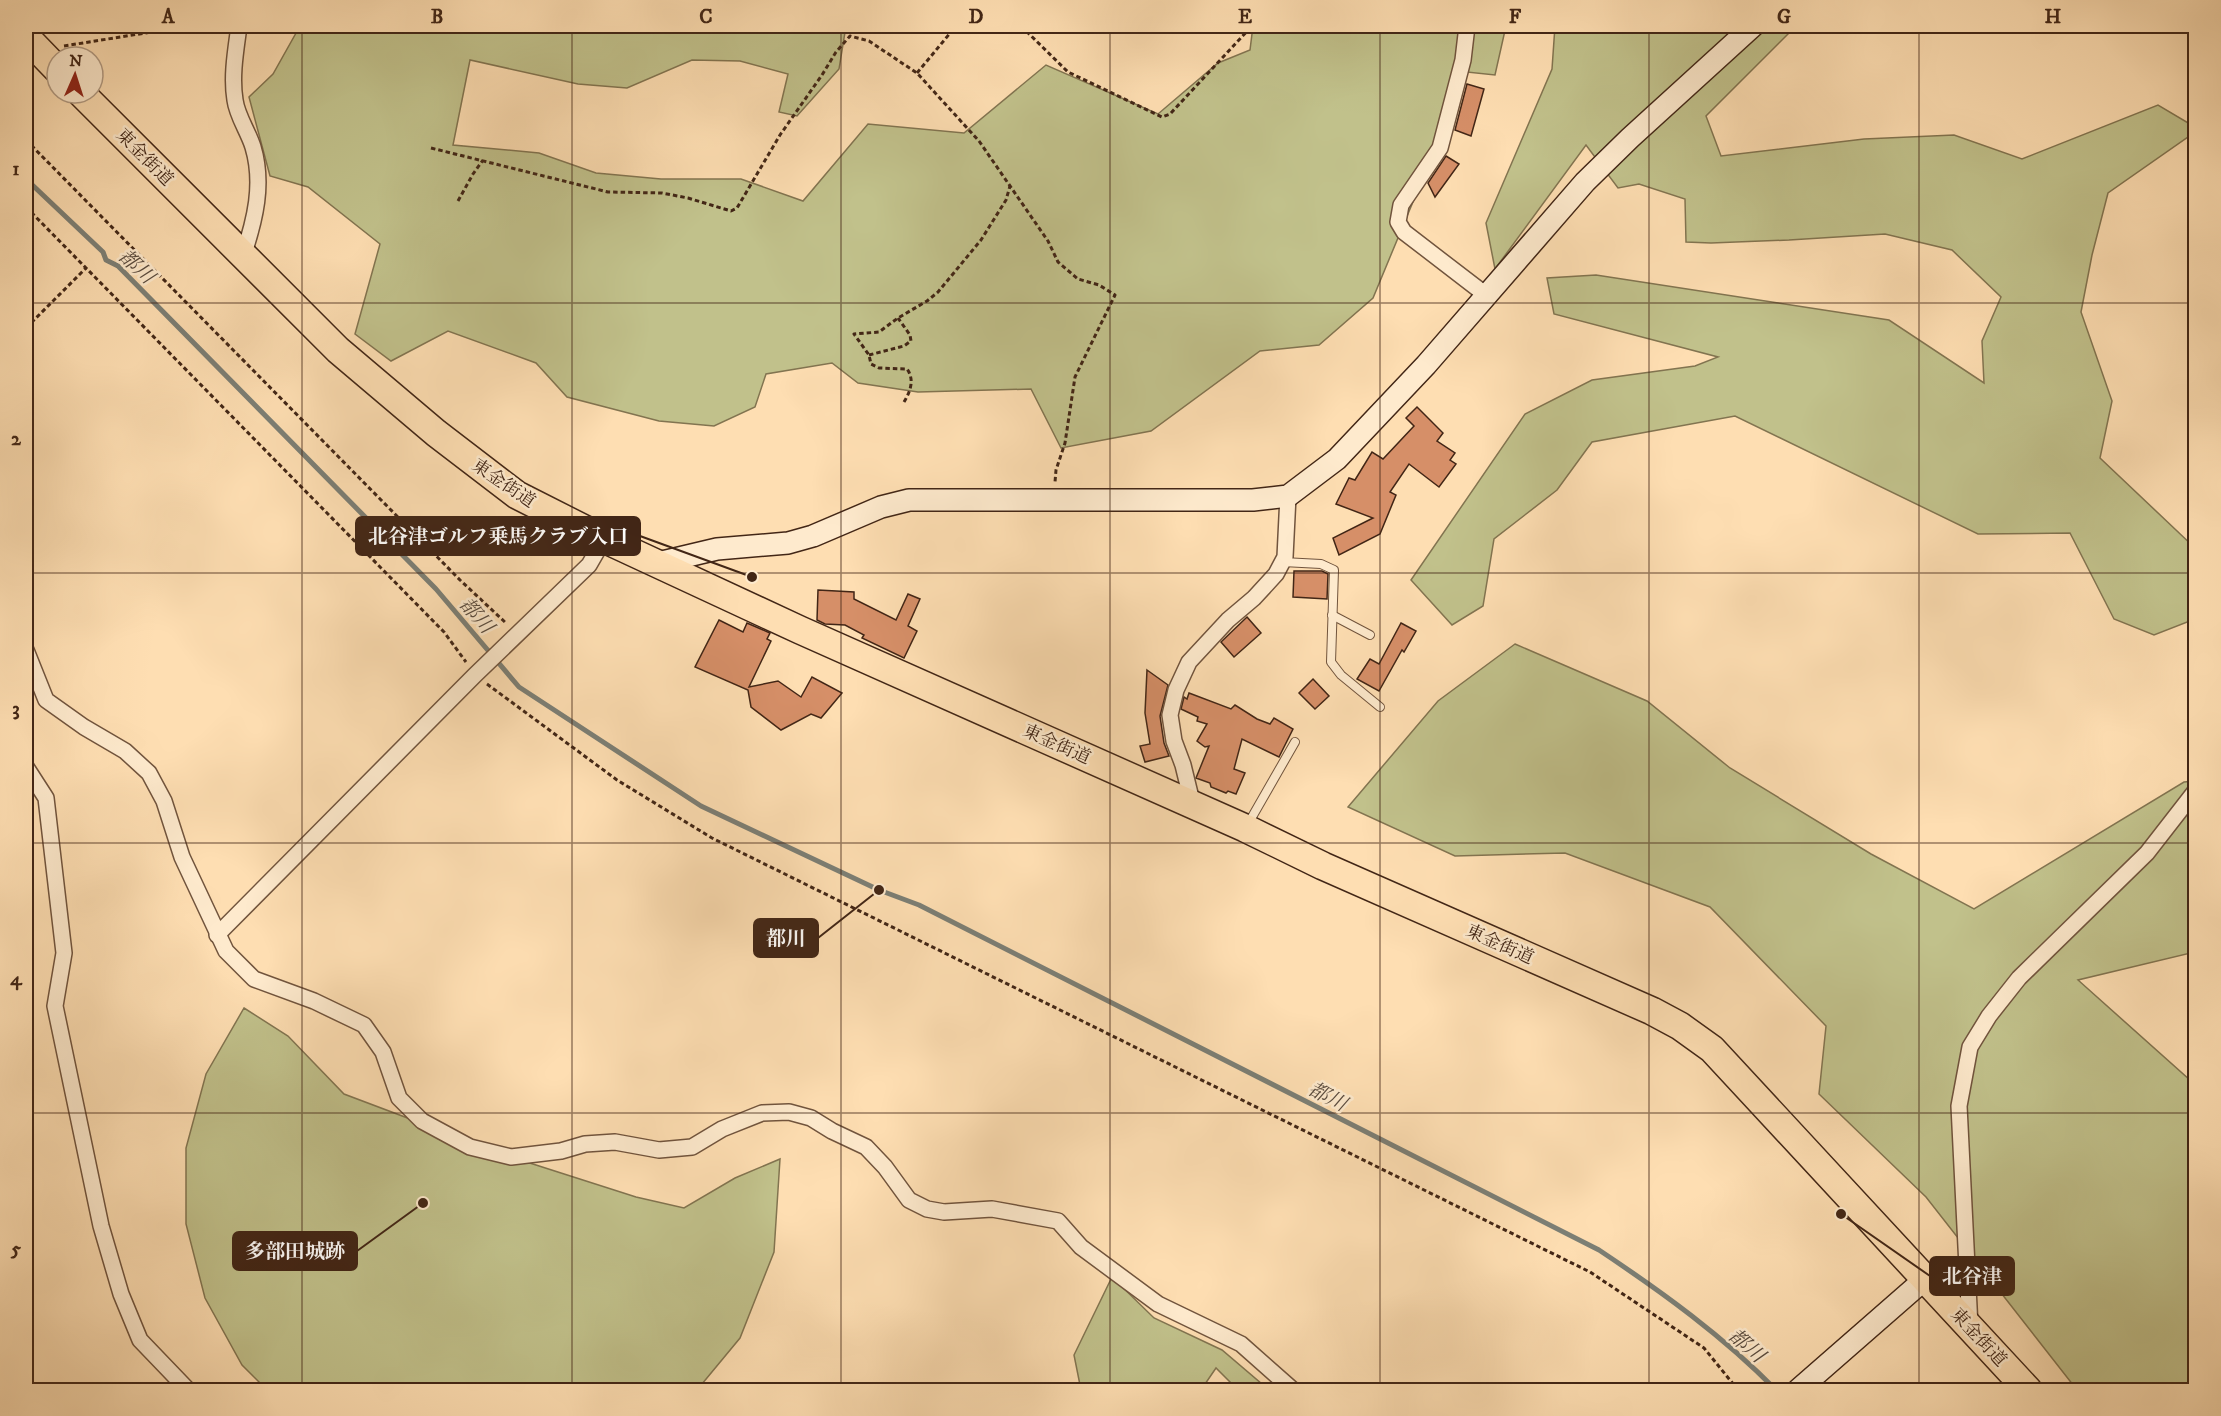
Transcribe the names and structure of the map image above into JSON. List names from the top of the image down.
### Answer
{
  "streets": {
    "highway": ["東金街道"]
  },
  "water": ["都川"],
  "places": [
    "北谷津ゴルフ乗馬クラブ入口",
    "都川",
    "多部田城跡",
    "北谷津"
  ],
  "north": "top",
  "grid": {
    "columns": [
      "A",
      "B",
      "C",
      "D",
      "E",
      "F",
      "G",
      "H"
    ],
    "rows": [
      "1",
      "2",
      "3",
      "4",
      "5"
    ]
  }
}
